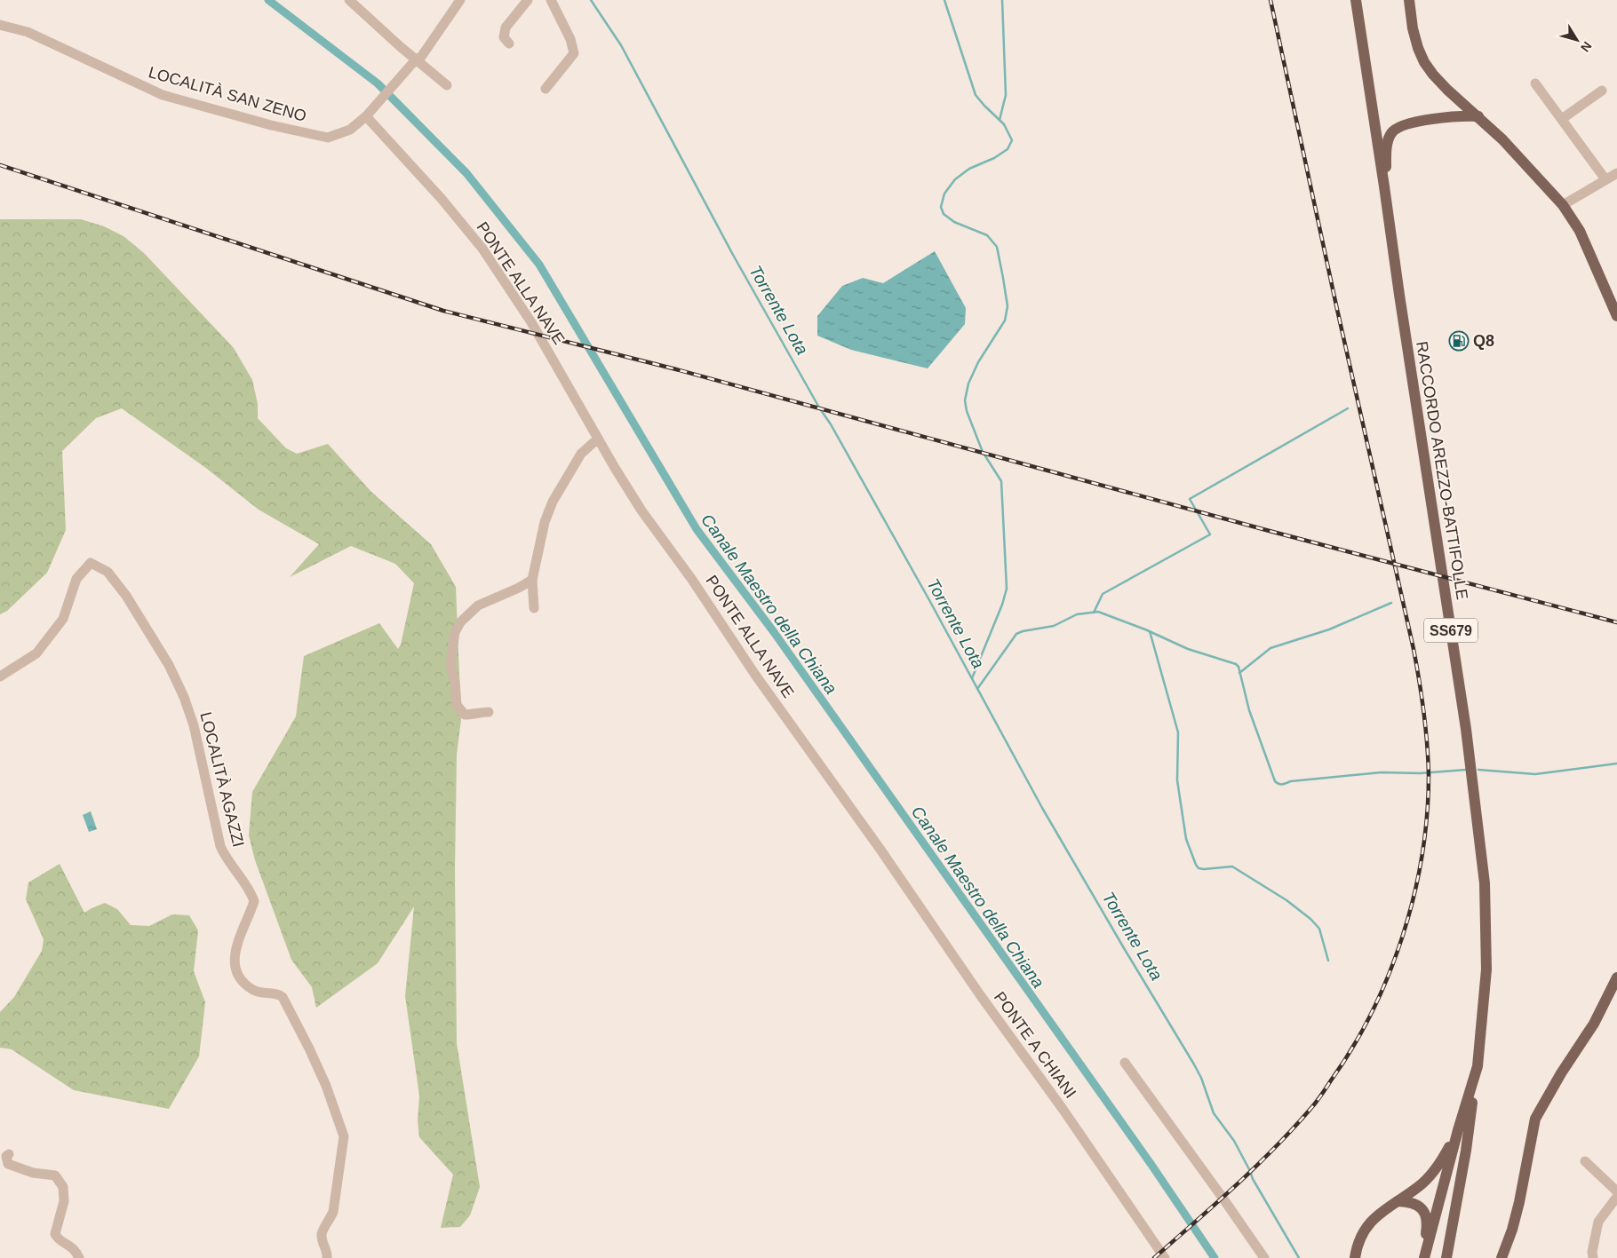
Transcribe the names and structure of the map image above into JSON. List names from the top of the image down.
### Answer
{
  "streets": {
    "main road": ["RACCORDO AREZZO-BATTIFOLLE", "SS679"],
    "street": [
      "LOCALITÀ SAN ZENO",
      "PONTE ALLA NAVE",
      "LOCALITÀ AGAZZI",
      "PONTE A CHIANI"
    ]
  },
  "crossings": [
    ["LOCALITÀ SAN ZENO", "PONTE ALLA NAVE"],
    ["PONTE ALLA NAVE", "PONTE A CHIANI"]
  ],
  "water": ["Torrente Lota", "Canale Maestro della Chiana"],
  "places": {
    "fuel station": ["Q8"]
  },
  "north": "bottom right"
}
